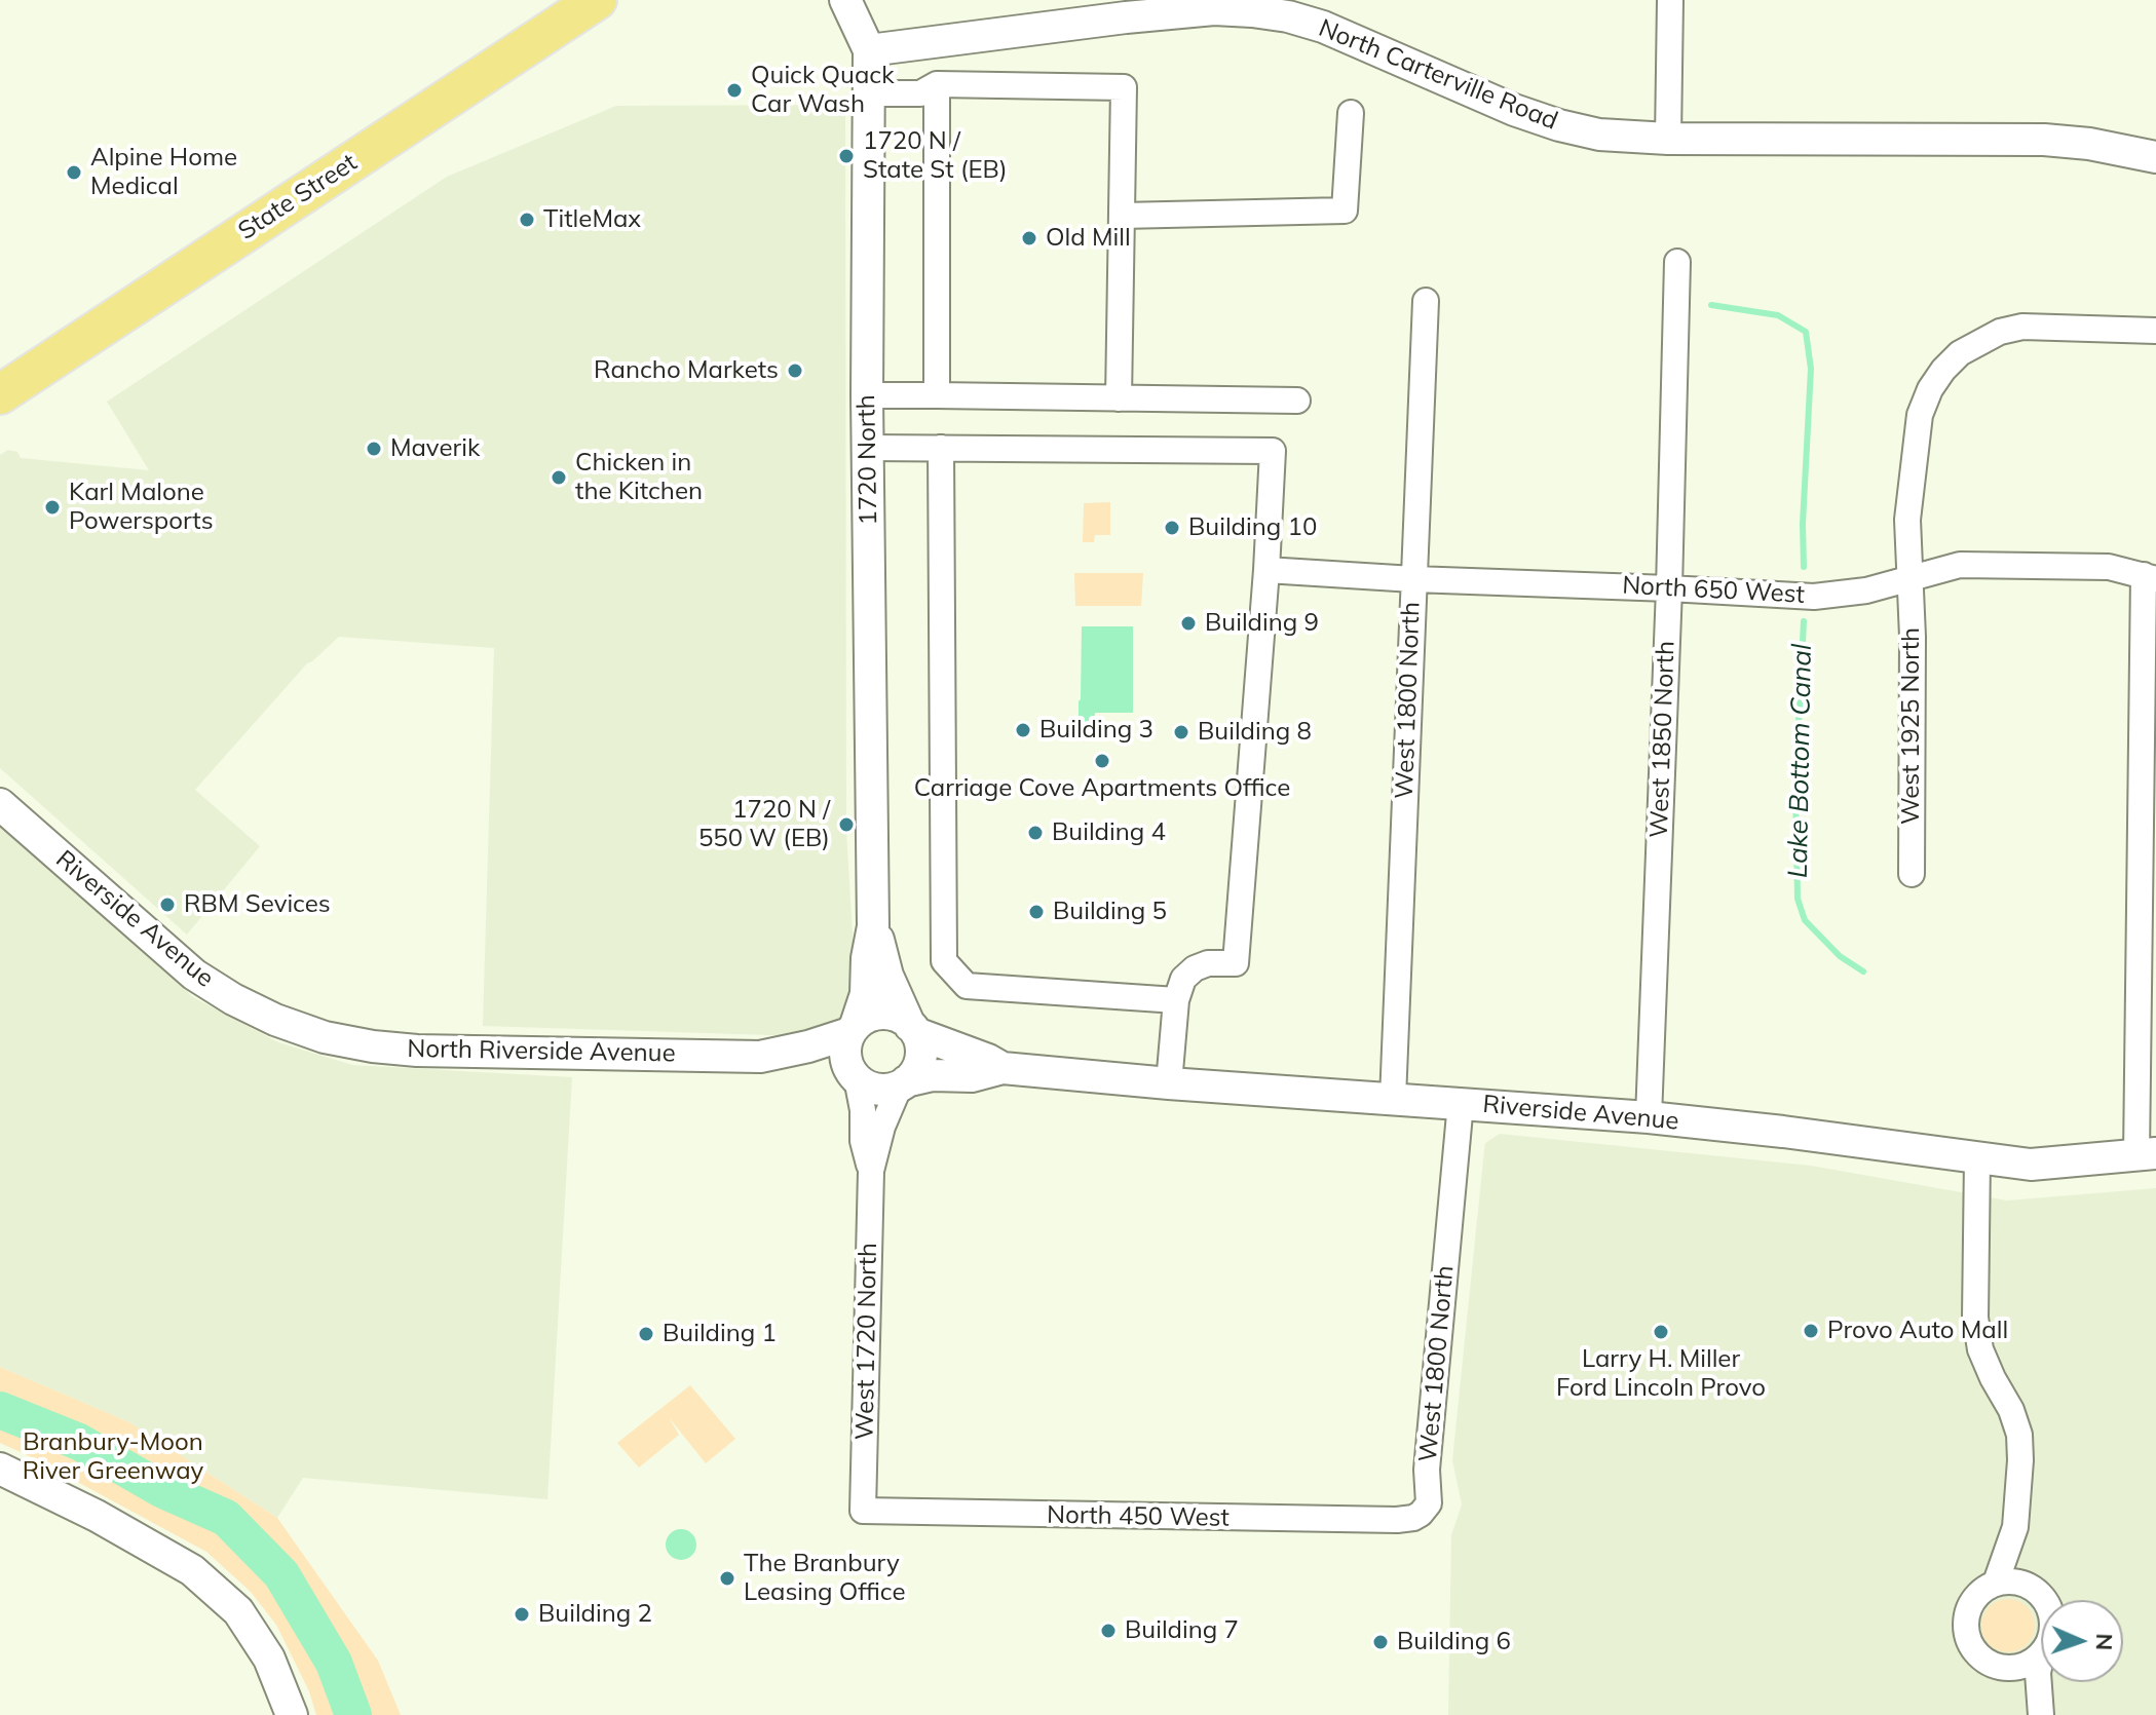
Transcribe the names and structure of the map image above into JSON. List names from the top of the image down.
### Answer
{
  "streets": {
    "main road": ["State Street"],
    "street": [
      "North Carterville Road",
      "1720 North",
      "North 650 West",
      "West 1800 North",
      "West 1925 North",
      "West 1850 North",
      "Riverside Avenue",
      "North Riverside Avenue",
      "West 1720 North",
      "North 450 West"
    ]
  },
  "crossings": [
    ["North Carterville Road", "1720 North"],
    ["1720 North", "Riverside Avenue"],
    ["1720 North", "North Riverside Avenue"],
    ["1720 North", "West 1720 North"],
    ["North 650 West", "West 1800 North"],
    ["North 650 West", "West 1925 North"],
    ["North 650 West", "West 1850 North"],
    ["West 1800 North", "Riverside Avenue"],
    ["West 1800 North", "North 450 West"],
    ["West 1850 North", "Riverside Avenue"],
    ["Riverside Avenue", "North Riverside Avenue"],
    ["Riverside Avenue", "West 1720 North"],
    ["North Riverside Avenue", "West 1720 North"],
    ["West 1720 North", "North 450 West"]
  ],
  "water": ["Lake Bottom Canal"],
  "parks": ["Branbury-Moon River Greenway"],
  "places": [
    "Quick Quack Car Wash",
    "1720 N / State St (EB)",
    "Alpine Home Medical",
    "TitleMax",
    "Old Mill",
    "Rancho Markets",
    "Maverik",
    "Chicken in the Kitchen",
    "Karl Malone Powersports",
    "Building 10",
    "Building 9",
    "Building 3",
    "Building 8",
    "Carriage Cove Apartments Office",
    "1720 N / 550 W (EB)",
    "Building 4",
    "RBM Sevices",
    "Building 5",
    "Provo Auto Mall",
    "Larry H. Miller Ford Lincoln Provo",
    "Building 1",
    "The Branbury Leasing Office",
    "Building 2",
    "Building 7",
    "Building 6"
  ],
  "north": "right"
}
